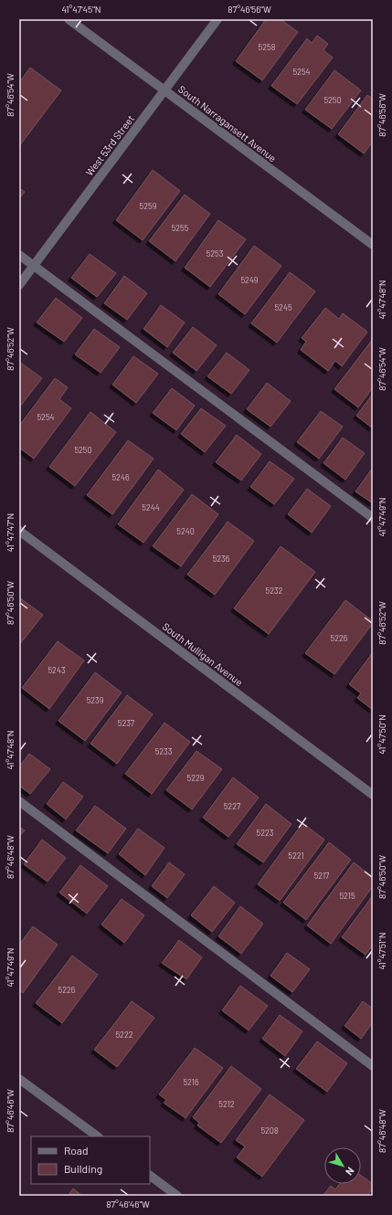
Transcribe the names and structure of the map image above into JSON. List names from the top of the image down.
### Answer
{
  "streets": {
    "street": ["South Narragansett Avenue", "West 53rd Street", "South Mulligan Avenue"]
  },
  "crossings": [
    ["South Narragansett Avenue", "West 53rd Street"]
  ],
  "house_numbers": [
    "5258",
    "5254",
    "5250",
    "5259",
    "5255",
    "5253",
    "5249",
    "5245",
    "5254",
    "5250",
    "5246",
    "5244",
    "5240",
    "5236",
    "5232",
    "5226",
    "5243",
    "5239",
    "5237",
    "5233",
    "5229",
    "5227",
    "5223",
    "5221",
    "5217",
    "5215",
    "5226",
    "5222",
    "5216",
    "5212",
    "5208"
  ],
  "legend": ["Road", "Building"],
  "north": "bottom right",
  "coordinates": [
    "41°47'45\"N",
    "87°46'56\"W",
    "87°46'54\"W",
    "41°47'48\"N",
    "87°46'52\"W",
    "41°47'49\"N",
    "41°47'47\"N",
    "87°46'50\"W",
    "41°47'50\"N",
    "87°46'48\"W",
    "41°47'51\"N",
    "87°46'46\"W"
  ]
}
